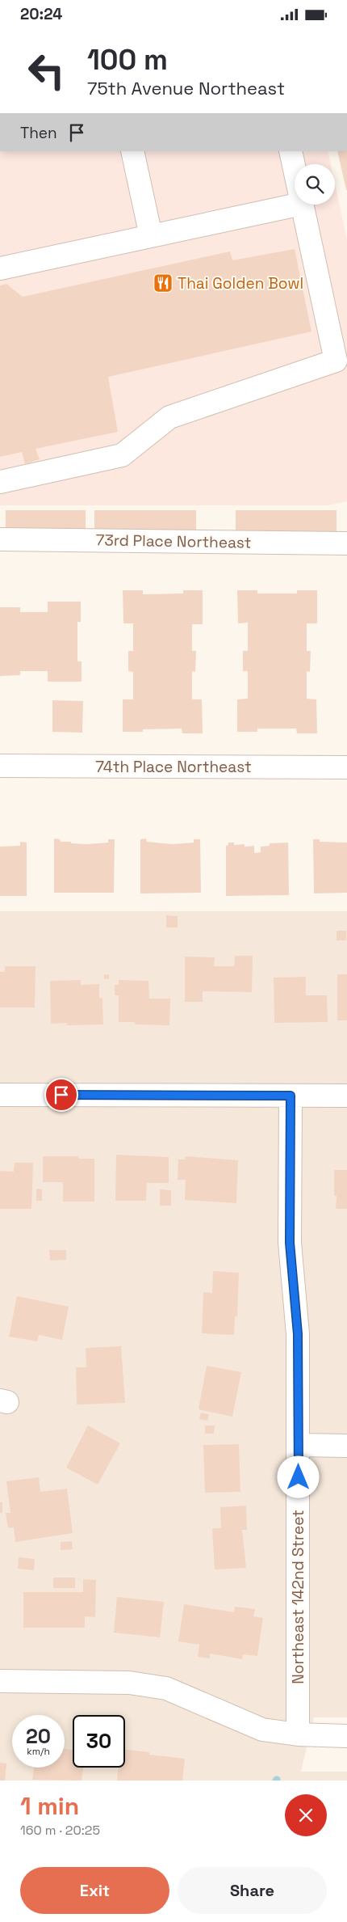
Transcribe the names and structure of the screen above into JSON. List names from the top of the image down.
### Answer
{
  "streets": {
    "street": ["73rd Place Northeast", "74th Place Northeast", "Northeast 142nd Street"]
  },
  "places": {
    "restaurant": ["Thai Golden Bowl"]
  },
  "page": {
    "status": "20:24",
    "turn": ["100 m", "75th Avenue Northeast"],
    "then": "Then",
    "speed": "20 km/h",
    "limit": "30",
    "heading": ["1 min", "160 m · 20:25"],
    "buttons": ["Exit", "Share"]
  }
}
